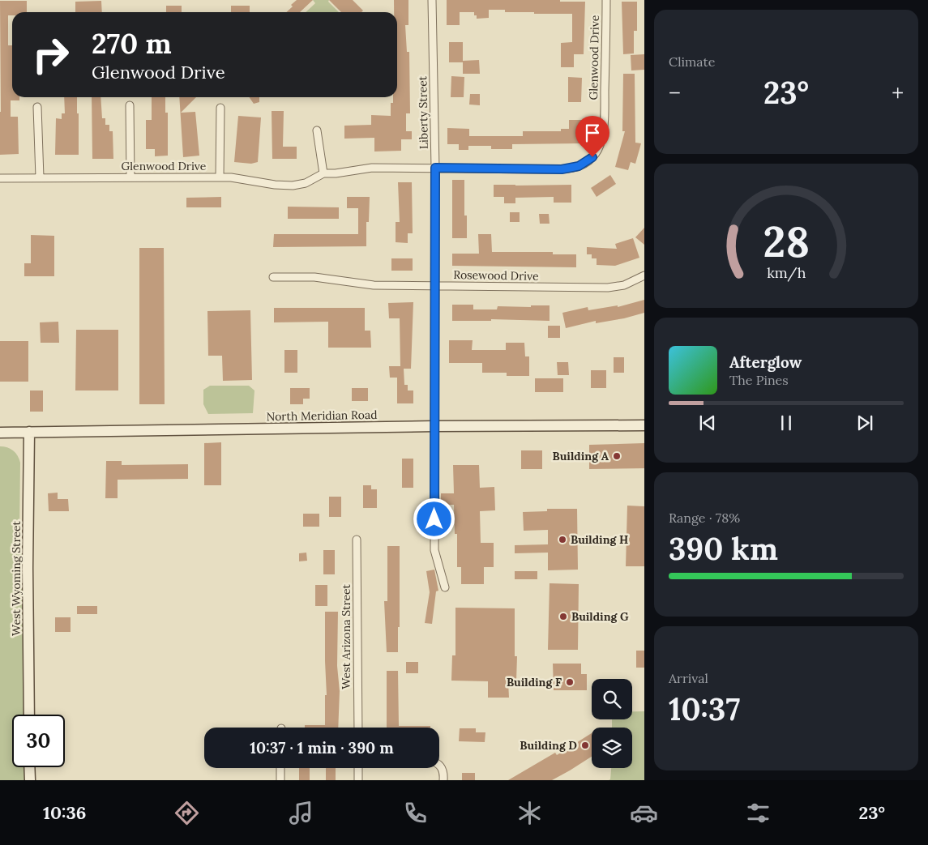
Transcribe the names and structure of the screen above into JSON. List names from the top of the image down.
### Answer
{
  "streets": {
    "main road": ["North Meridian Road", "West Wyoming Street"],
    "street": [
      "Glenwood Drive",
      "Liberty Street",
      "Rosewood Drive",
      "West Arizona Street"
    ]
  },
  "crossings": [
    ["Glenwood Drive", "Liberty Street"],
    ["Liberty Street", "Rosewood Drive"],
    ["Liberty Street", "North Meridian Road"],
    ["North Meridian Road", "West Wyoming Street"]
  ],
  "places": [
    "Building A",
    "Building H",
    "Building G",
    "Building F",
    "Building D"
  ],
  "page": {
    "tile": [
      "Climate",
      ["Range · 78%", "390 km"],
      ["Arrival", "10:37"]
    ],
    "turn": ["270 m", "Glenwood Drive"],
    "heat": ["−", "23°", "+"],
    "song": ["Afterglow", "The Pines"],
    "limit": "30",
    "trip": "10:37 · 1 min · 390 m",
    "tabs": ["10:36", "23°"],
    "gauge": ["28", "km/h"]
  }
}
